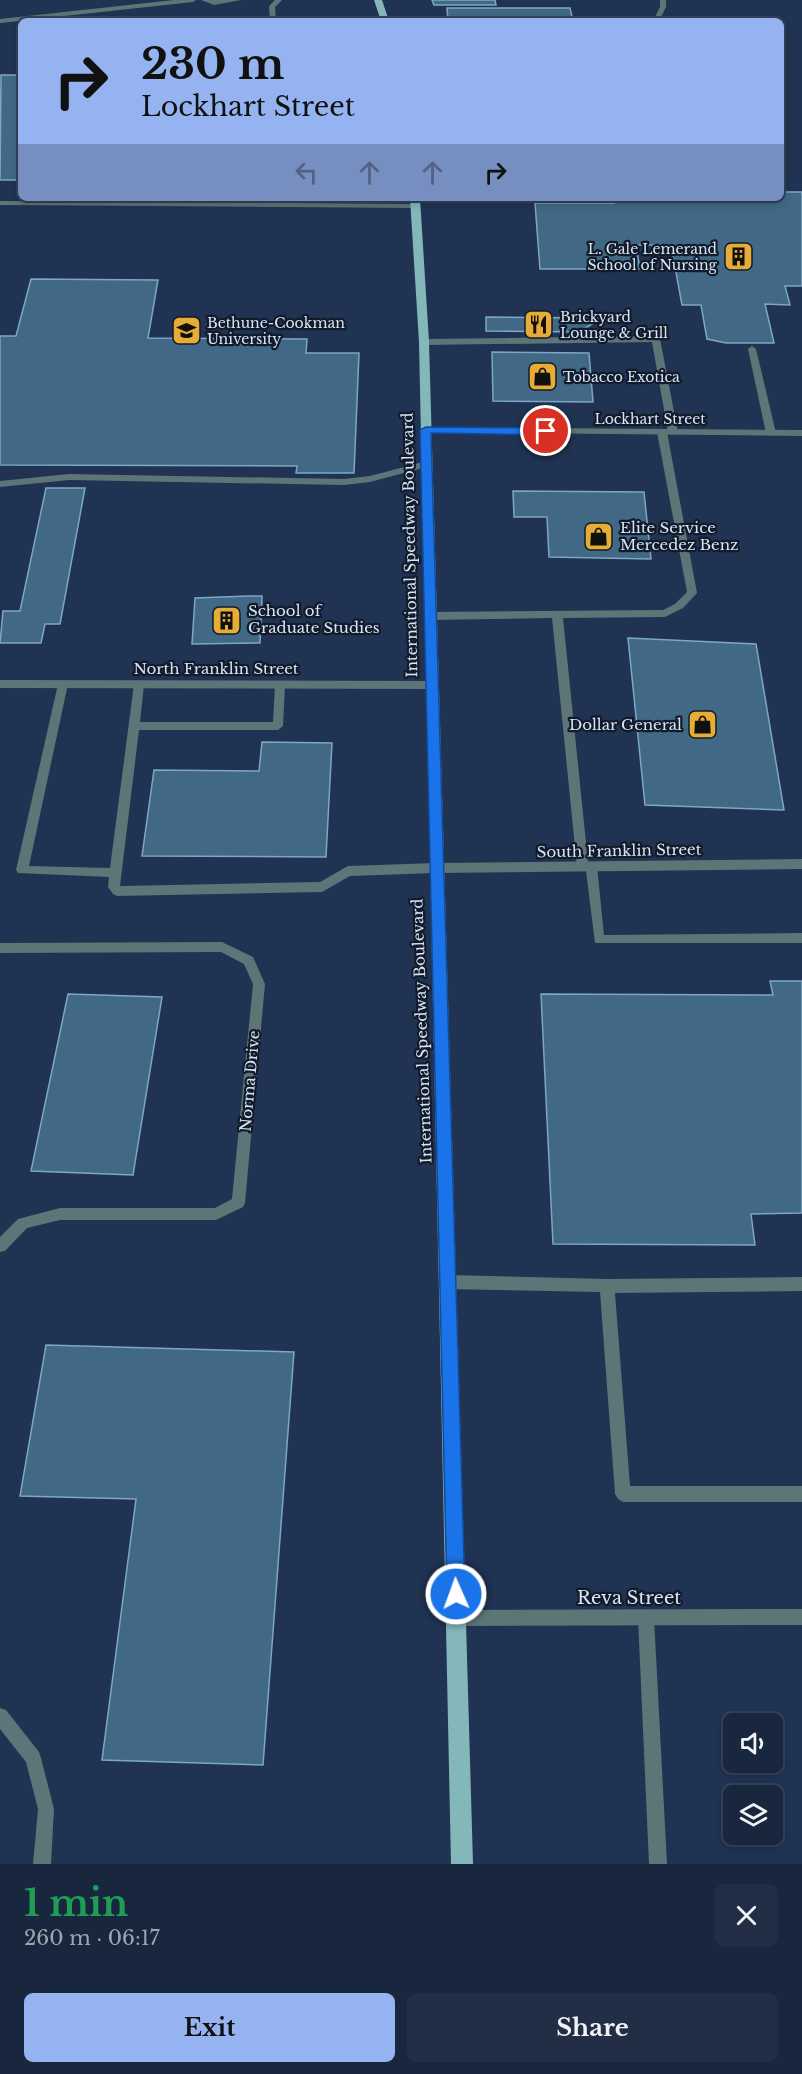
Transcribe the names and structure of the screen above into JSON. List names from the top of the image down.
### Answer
{
  "streets": {
    "main road": ["International Speedway Boulevard"],
    "street": [
      "Lockhart Street",
      "North Franklin Street",
      "South Franklin Street",
      "Norma Drive",
      "Reva Street"
    ]
  },
  "crossings": [
    ["Lockhart Street", "International Speedway Boulevard"],
    ["International Speedway Boulevard", "North Franklin Street"],
    ["International Speedway Boulevard", "South Franklin Street"],
    ["International Speedway Boulevard", "Reva Street"]
  ],
  "places": {
    "building": ["L. Gale Lemerand School of Nursing", "School of Graduate Studies"],
    "restaurant": ["Brickyard Lounge & Grill"],
    "school or university": ["Bethune-Cookman University"],
    "shop": ["Tobacco Exotica", "Elite Service Mercedez Benz", "Dollar General"]
  },
  "page": {
    "turn": ["230 m", "Lockhart Street"],
    "heading": ["1 min", "260 m · 06:17"],
    "buttons": ["Exit", "Share"]
  }
}
